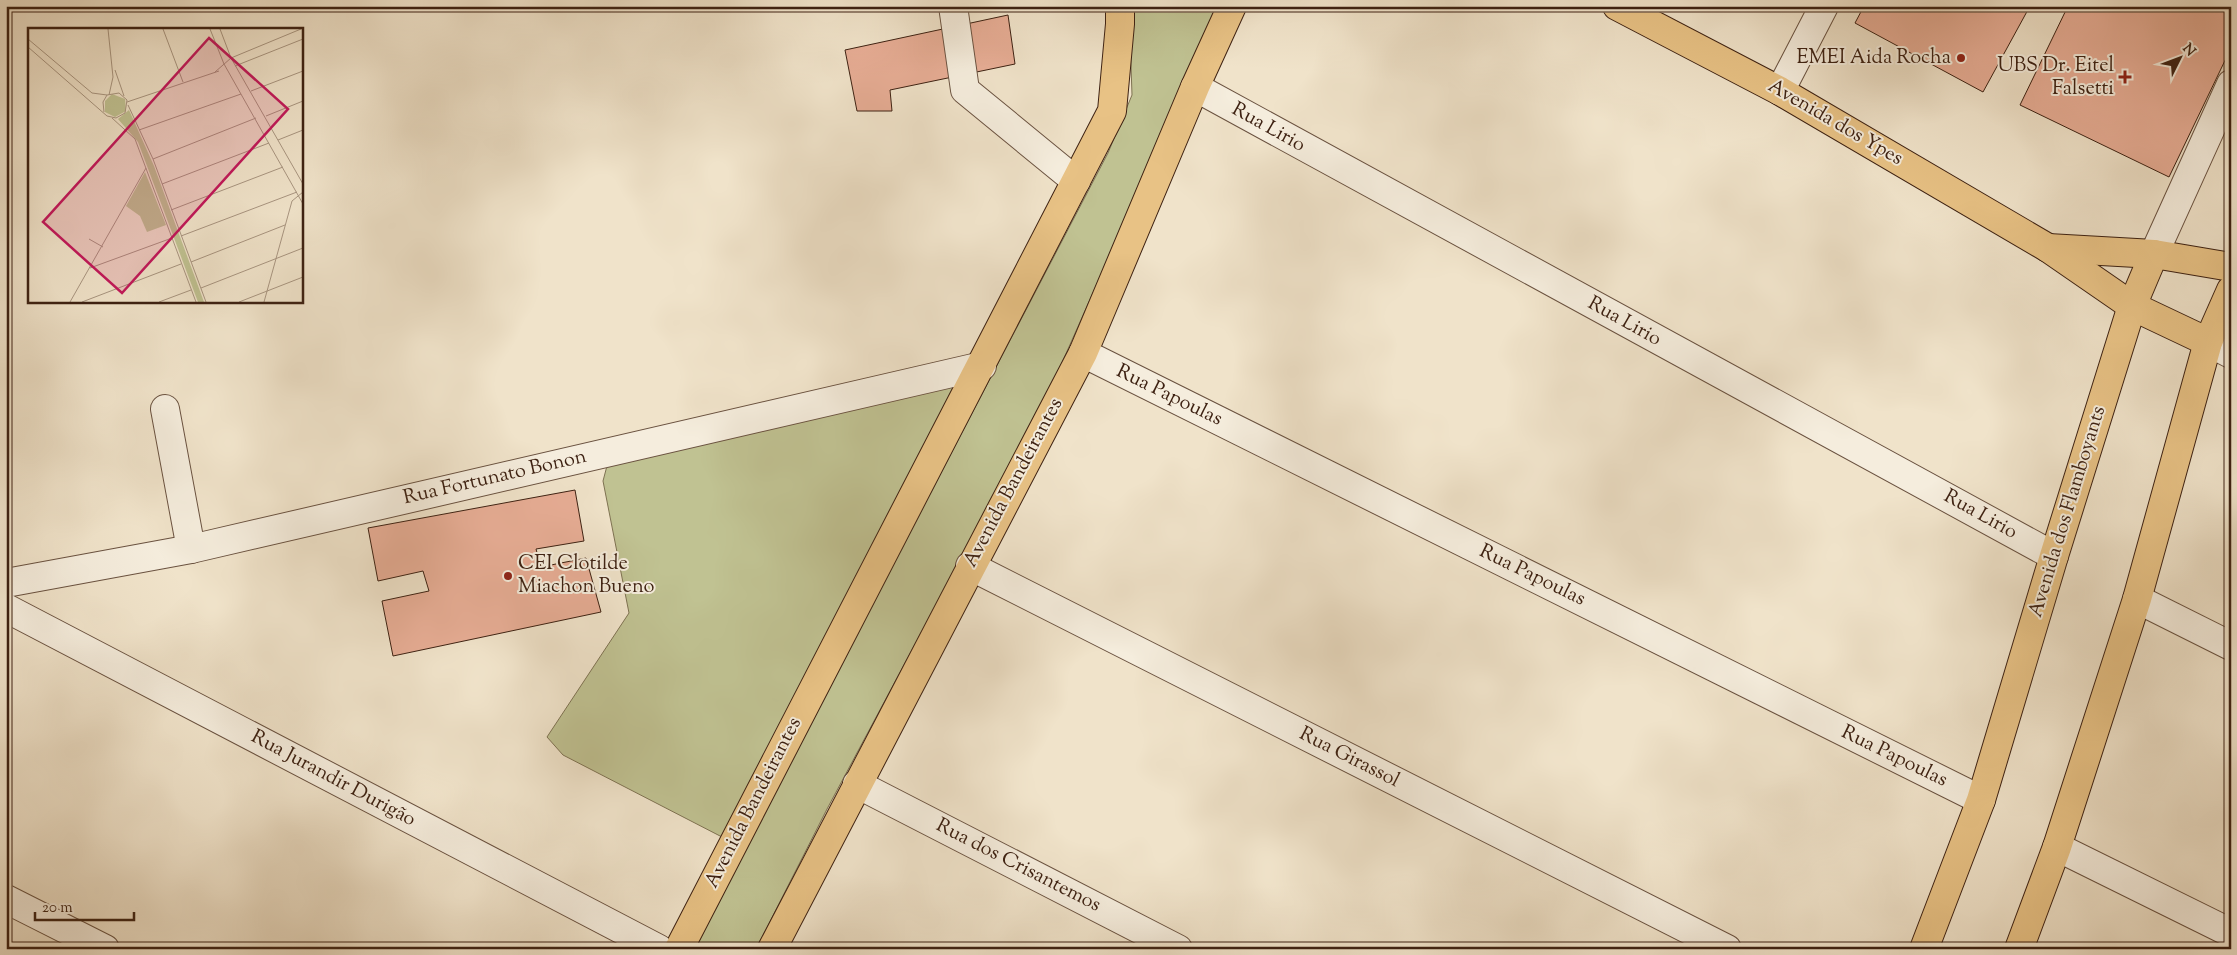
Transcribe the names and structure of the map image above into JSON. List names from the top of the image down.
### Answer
{
  "streets": {
    "main road": ["Avenida dos Ypes", "Avenida Bandeirantes", "Avenida dos Flamboyants"],
    "street": [
      "Rua Lirio",
      "Rua Papoulas",
      "Rua Fortunato Bonon",
      "Rua Girassol",
      "Rua Jurandir Durigão",
      "Rua dos Crisantemos"
    ]
  },
  "crossings": [
    ["Avenida dos Ypes", "Avenida dos Flamboyants"],
    ["Rua Lirio", "Avenida Bandeirantes"],
    ["Rua Lirio", "Avenida dos Flamboyants"],
    ["Rua Papoulas", "Avenida Bandeirantes"],
    ["Rua Papoulas", "Avenida dos Flamboyants"],
    ["Rua Fortunato Bonon", "Avenida Bandeirantes"],
    ["Avenida Bandeirantes", "Rua Girassol"],
    ["Avenida Bandeirantes", "Rua dos Crisantemos"]
  ],
  "places": {
    "other": ["EMEI Aida Rocha", "CEI Clotilde Miachon Bueno"],
    "health": ["UBS Dr. Eitel Falsetti"]
  },
  "scale_bar": "20 m",
  "north": "top right"
}
